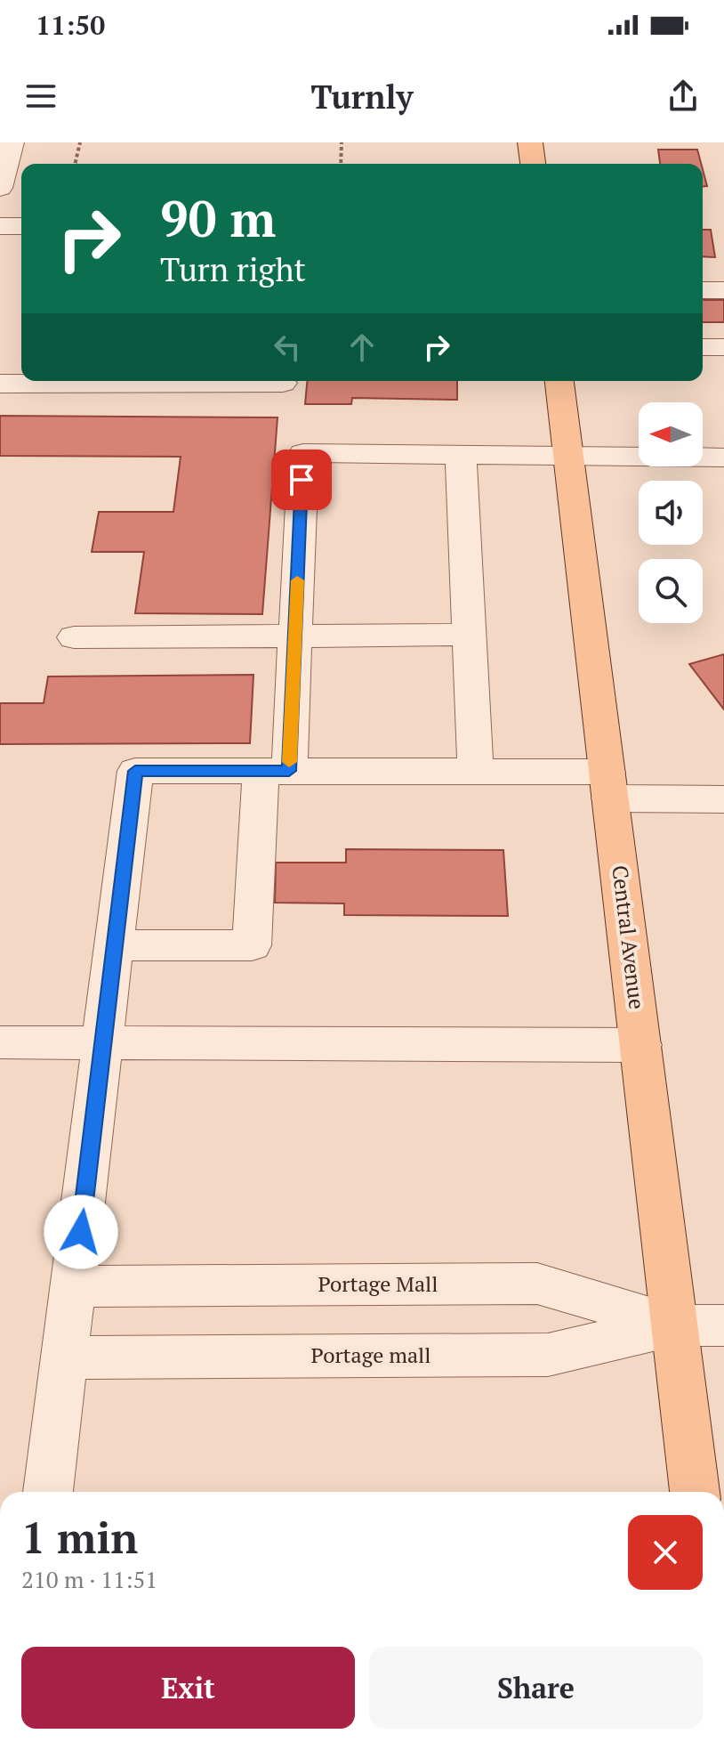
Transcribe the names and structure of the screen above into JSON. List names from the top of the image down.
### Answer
{
  "streets": {
    "main road": ["Central Avenue"],
    "street": ["Portage Mall", "Portage mall"]
  },
  "crossings": [
    ["Central Avenue", "Portage Mall"],
    ["Central Avenue", "Portage mall"],
    ["Portage Mall", "Portage mall"]
  ],
  "north": "left",
  "page": {
    "status": "11:50",
    "header": "Turnly",
    "turn": ["90 m", "Turn right"],
    "heading": ["1 min", "210 m · 11:51"],
    "buttons": ["Exit", "Share"]
  }
}
